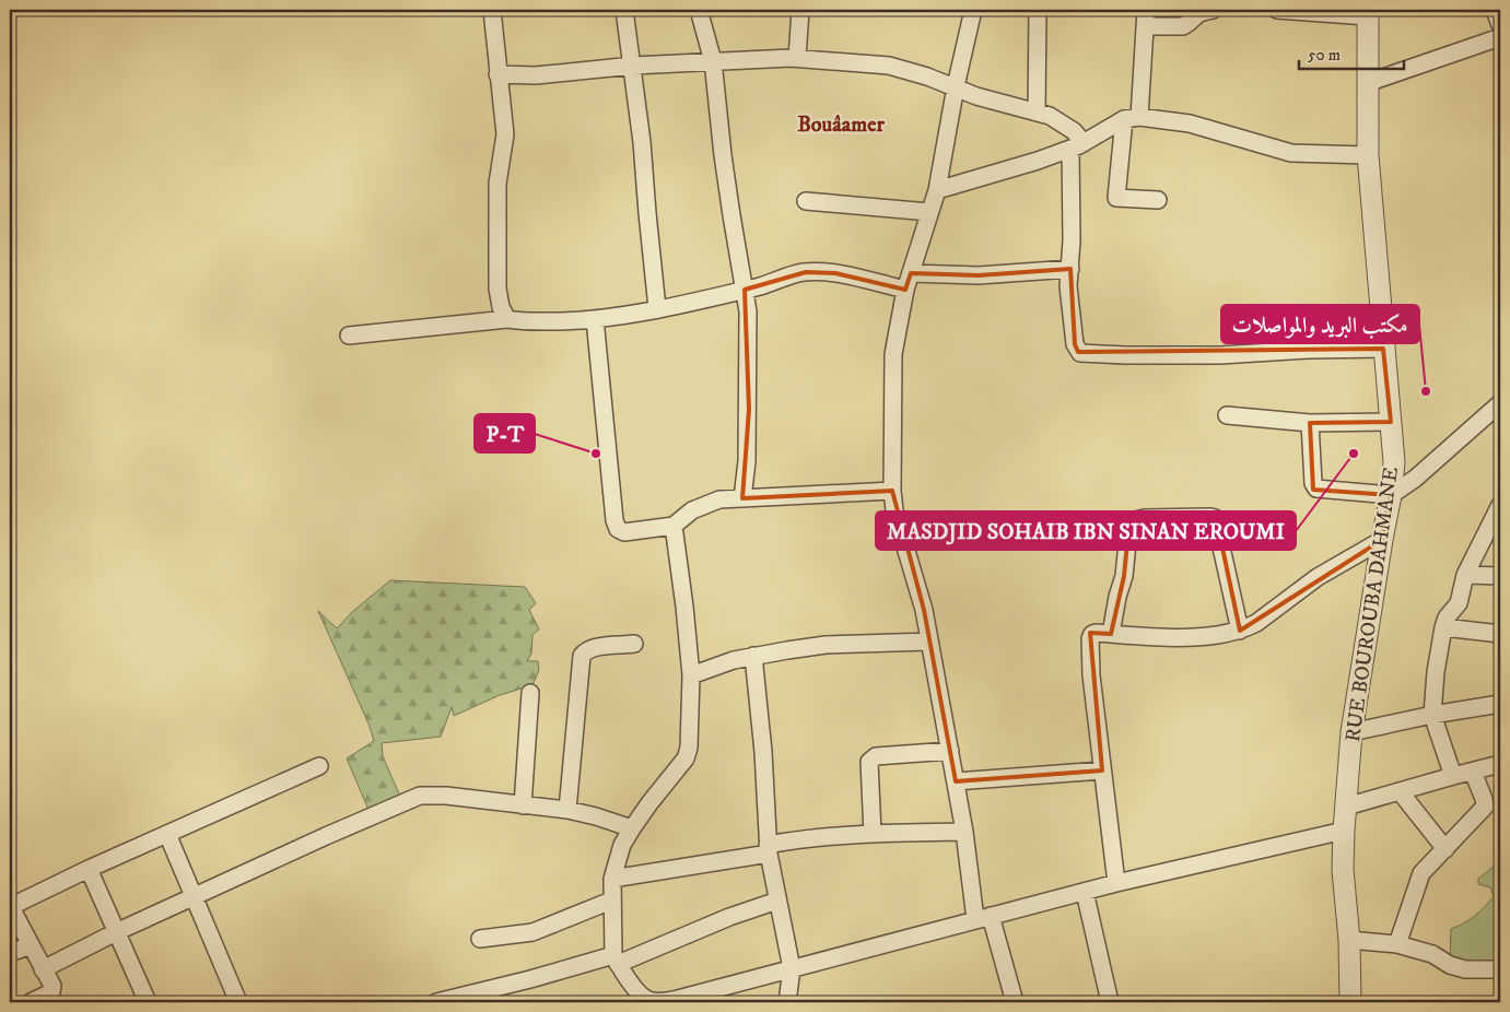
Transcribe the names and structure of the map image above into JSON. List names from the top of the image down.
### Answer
{
  "streets": {
    "street": ["RUE BOUROUBA DAHMANE"]
  },
  "districts": ["Bouâamer"],
  "places": ["مكتب البريد والمواصلات", "P-T", "MASDJID SOHAIB IBN SINAN EROUMI"],
  "scale_bar": "50 m"
}
